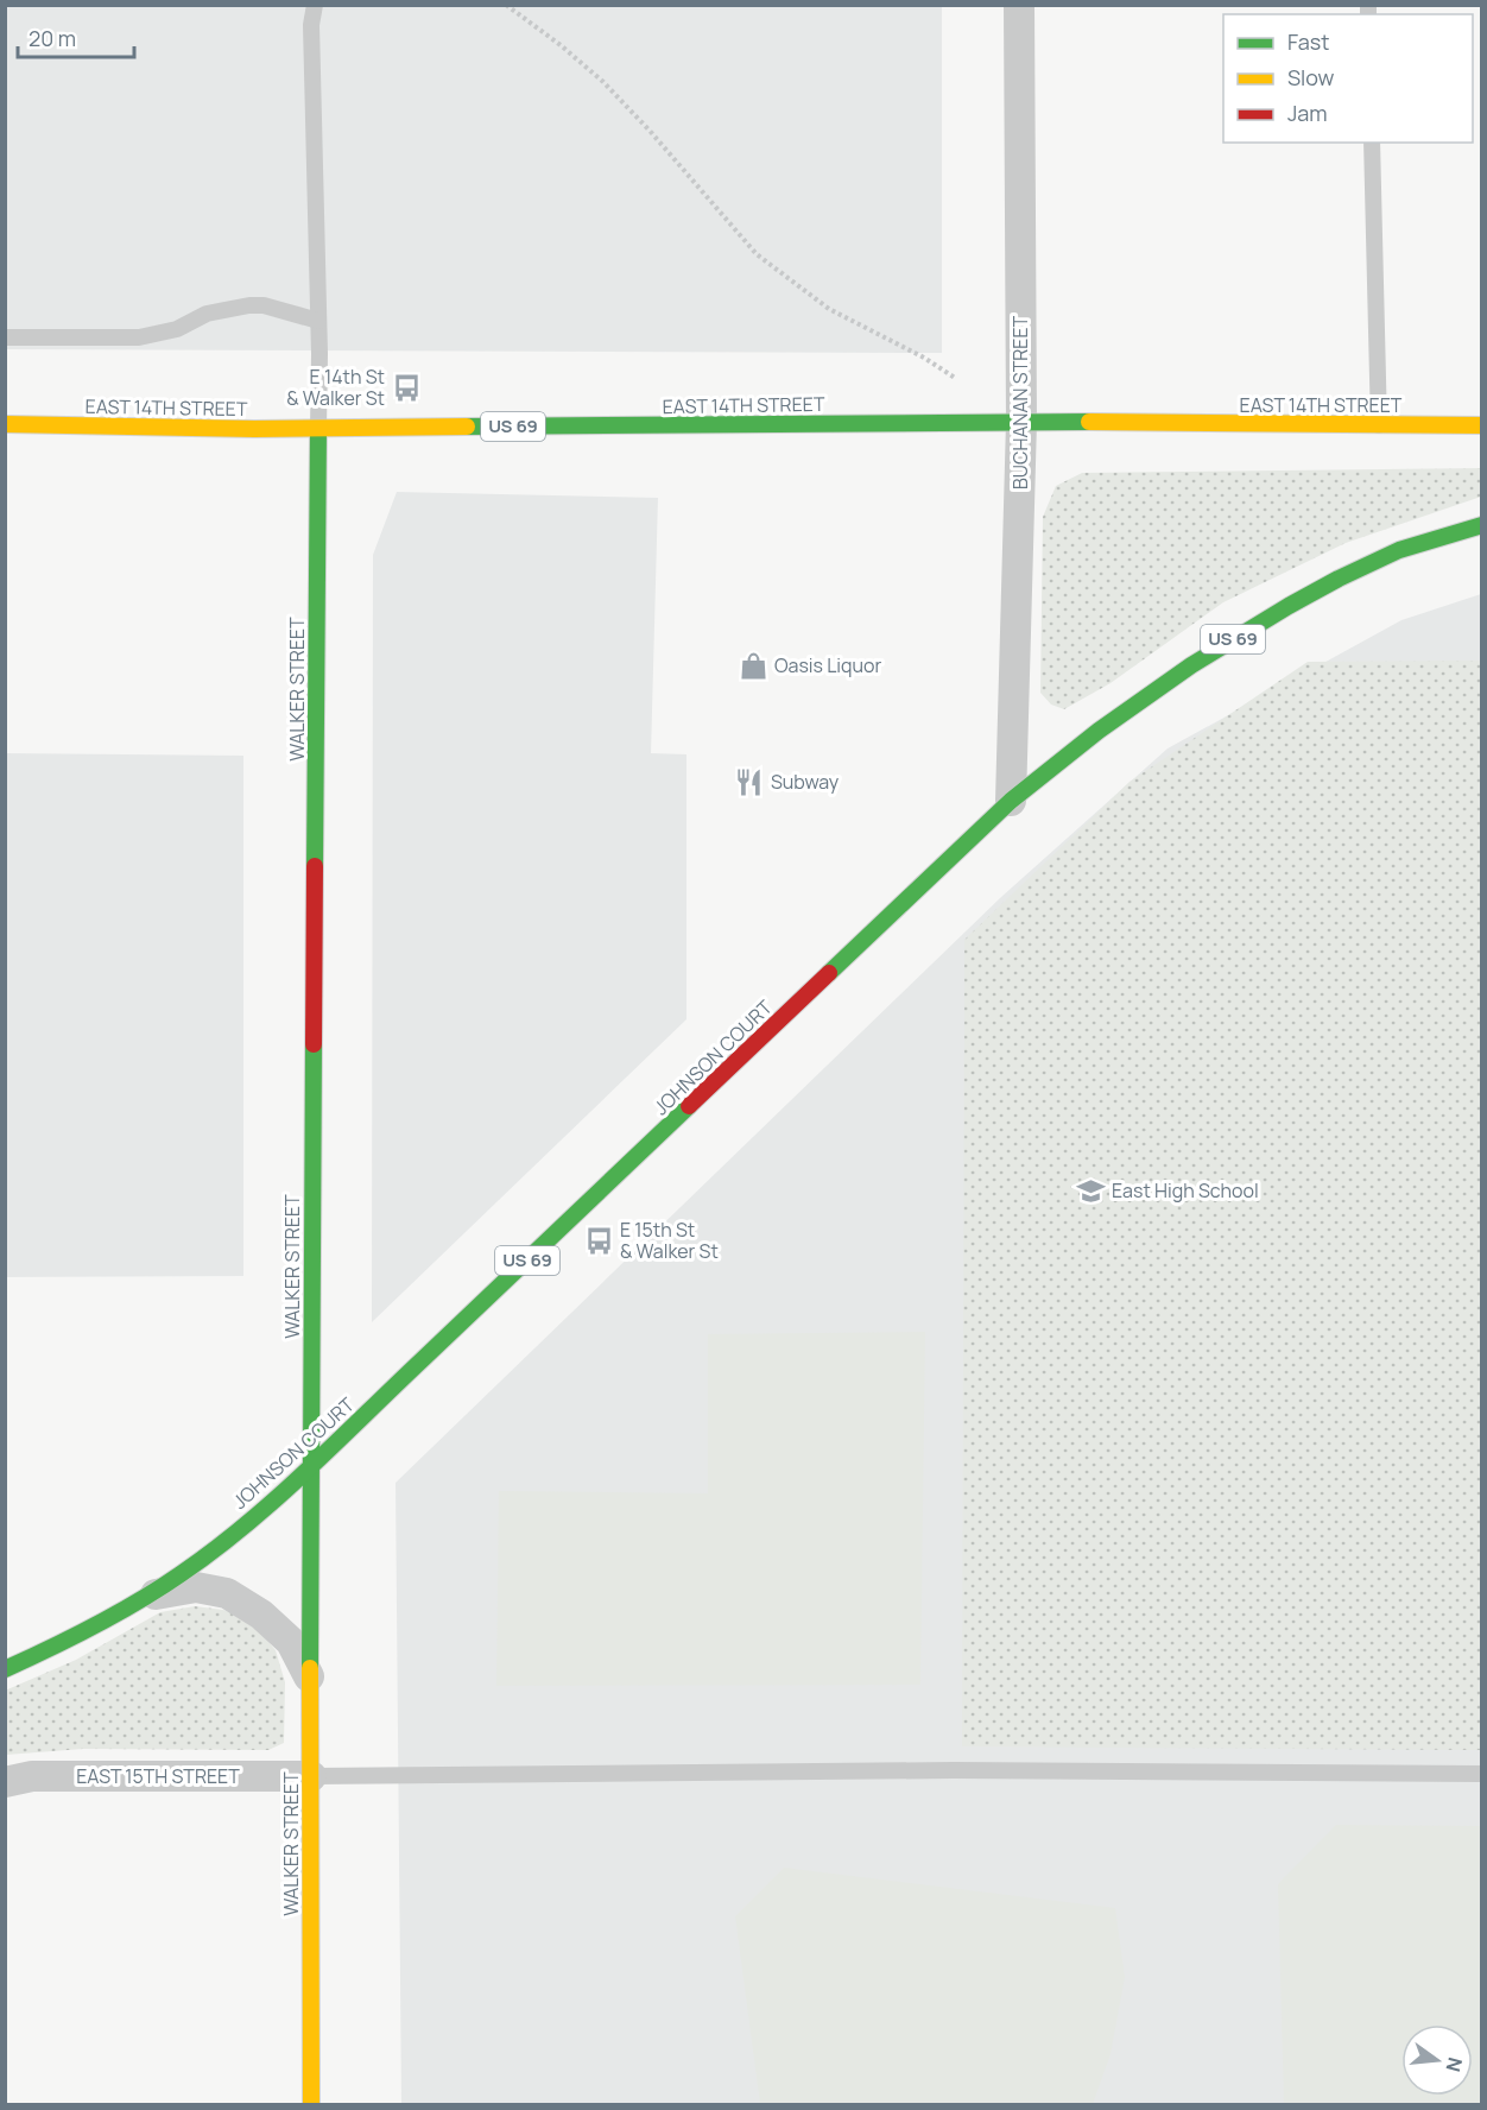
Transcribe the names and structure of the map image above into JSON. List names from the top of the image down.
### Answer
{
  "streets": {
    "main road": [
      "EAST 14TH STREET",
      "US 69",
      "WALKER STREET",
      "JOHNSON COURT"
    ],
    "street": ["BUCHANAN STREET", "EAST 15TH STREET"]
  },
  "crossings": [
    ["BUCHANAN STREET", "EAST 14TH STREET"],
    ["BUCHANAN STREET", "JOHNSON COURT"],
    ["EAST 14TH STREET", "WALKER STREET"],
    ["WALKER STREET", "JOHNSON COURT"],
    ["WALKER STREET", "EAST 15TH STREET"]
  ],
  "places": {
    "bus stop": ["E 14th St & Walker St", "E 15th St & Walker St"],
    "shop": ["Oasis Liquor"],
    "restaurant": ["Subway"],
    "school or university": ["East High School"]
  },
  "legend": ["Fast", "Slow", "Jam"],
  "scale_bar": "20 m",
  "north": "right"
}
